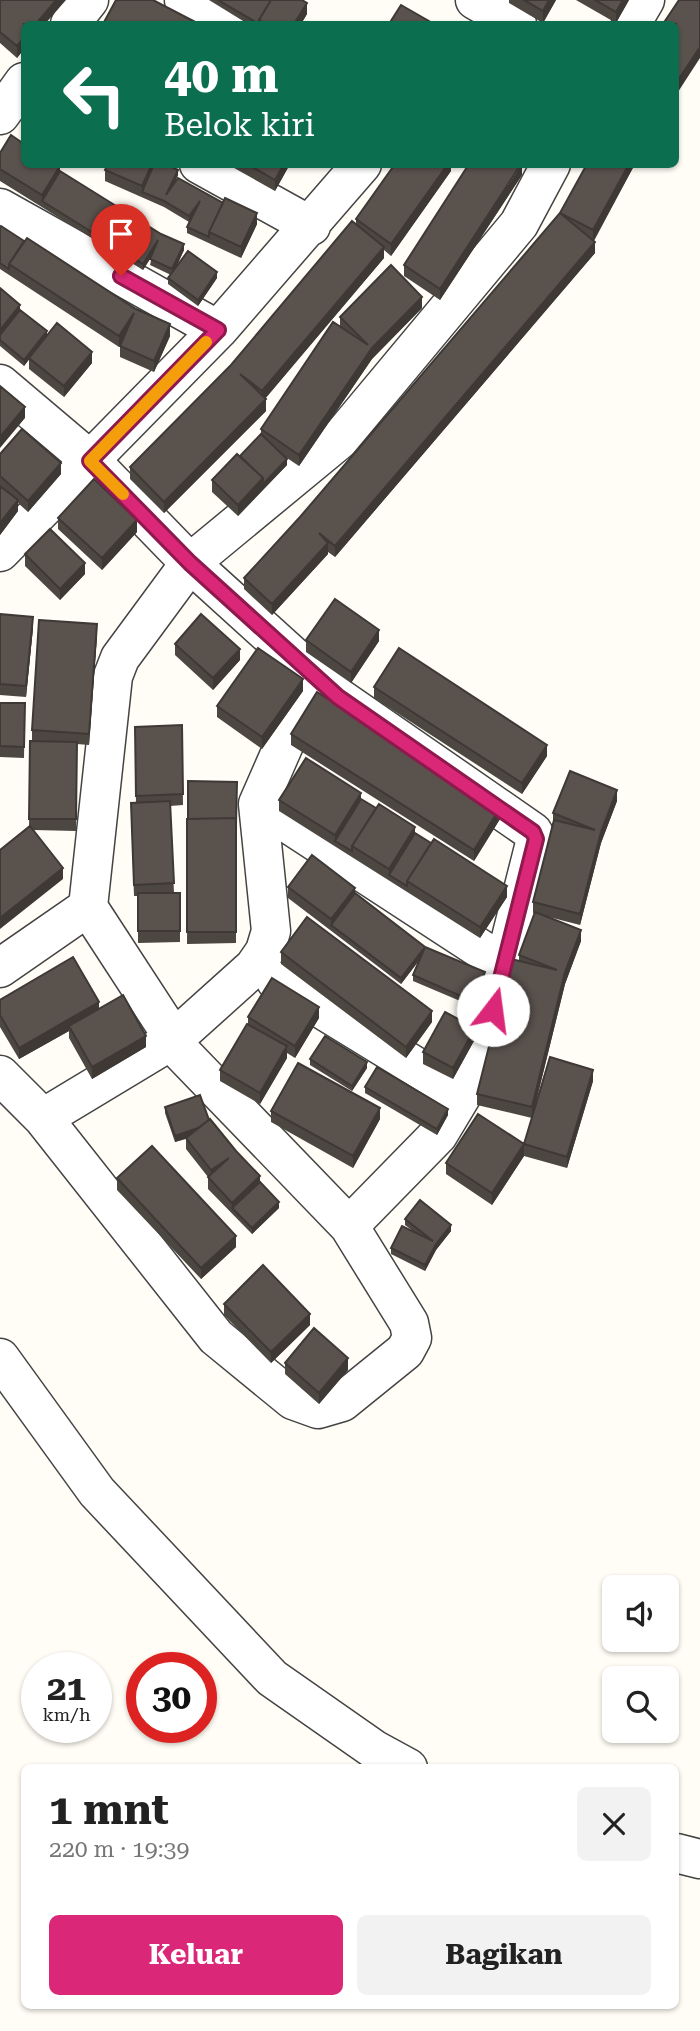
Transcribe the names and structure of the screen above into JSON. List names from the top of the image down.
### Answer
{
  "page": {
    "turn": ["40 m", "Belok kiri"],
    "speed": "21 km/h",
    "limit": "30",
    "heading": ["1 mnt", "220 m · 19:39"],
    "buttons": ["Keluar", "Bagikan"]
  }
}
